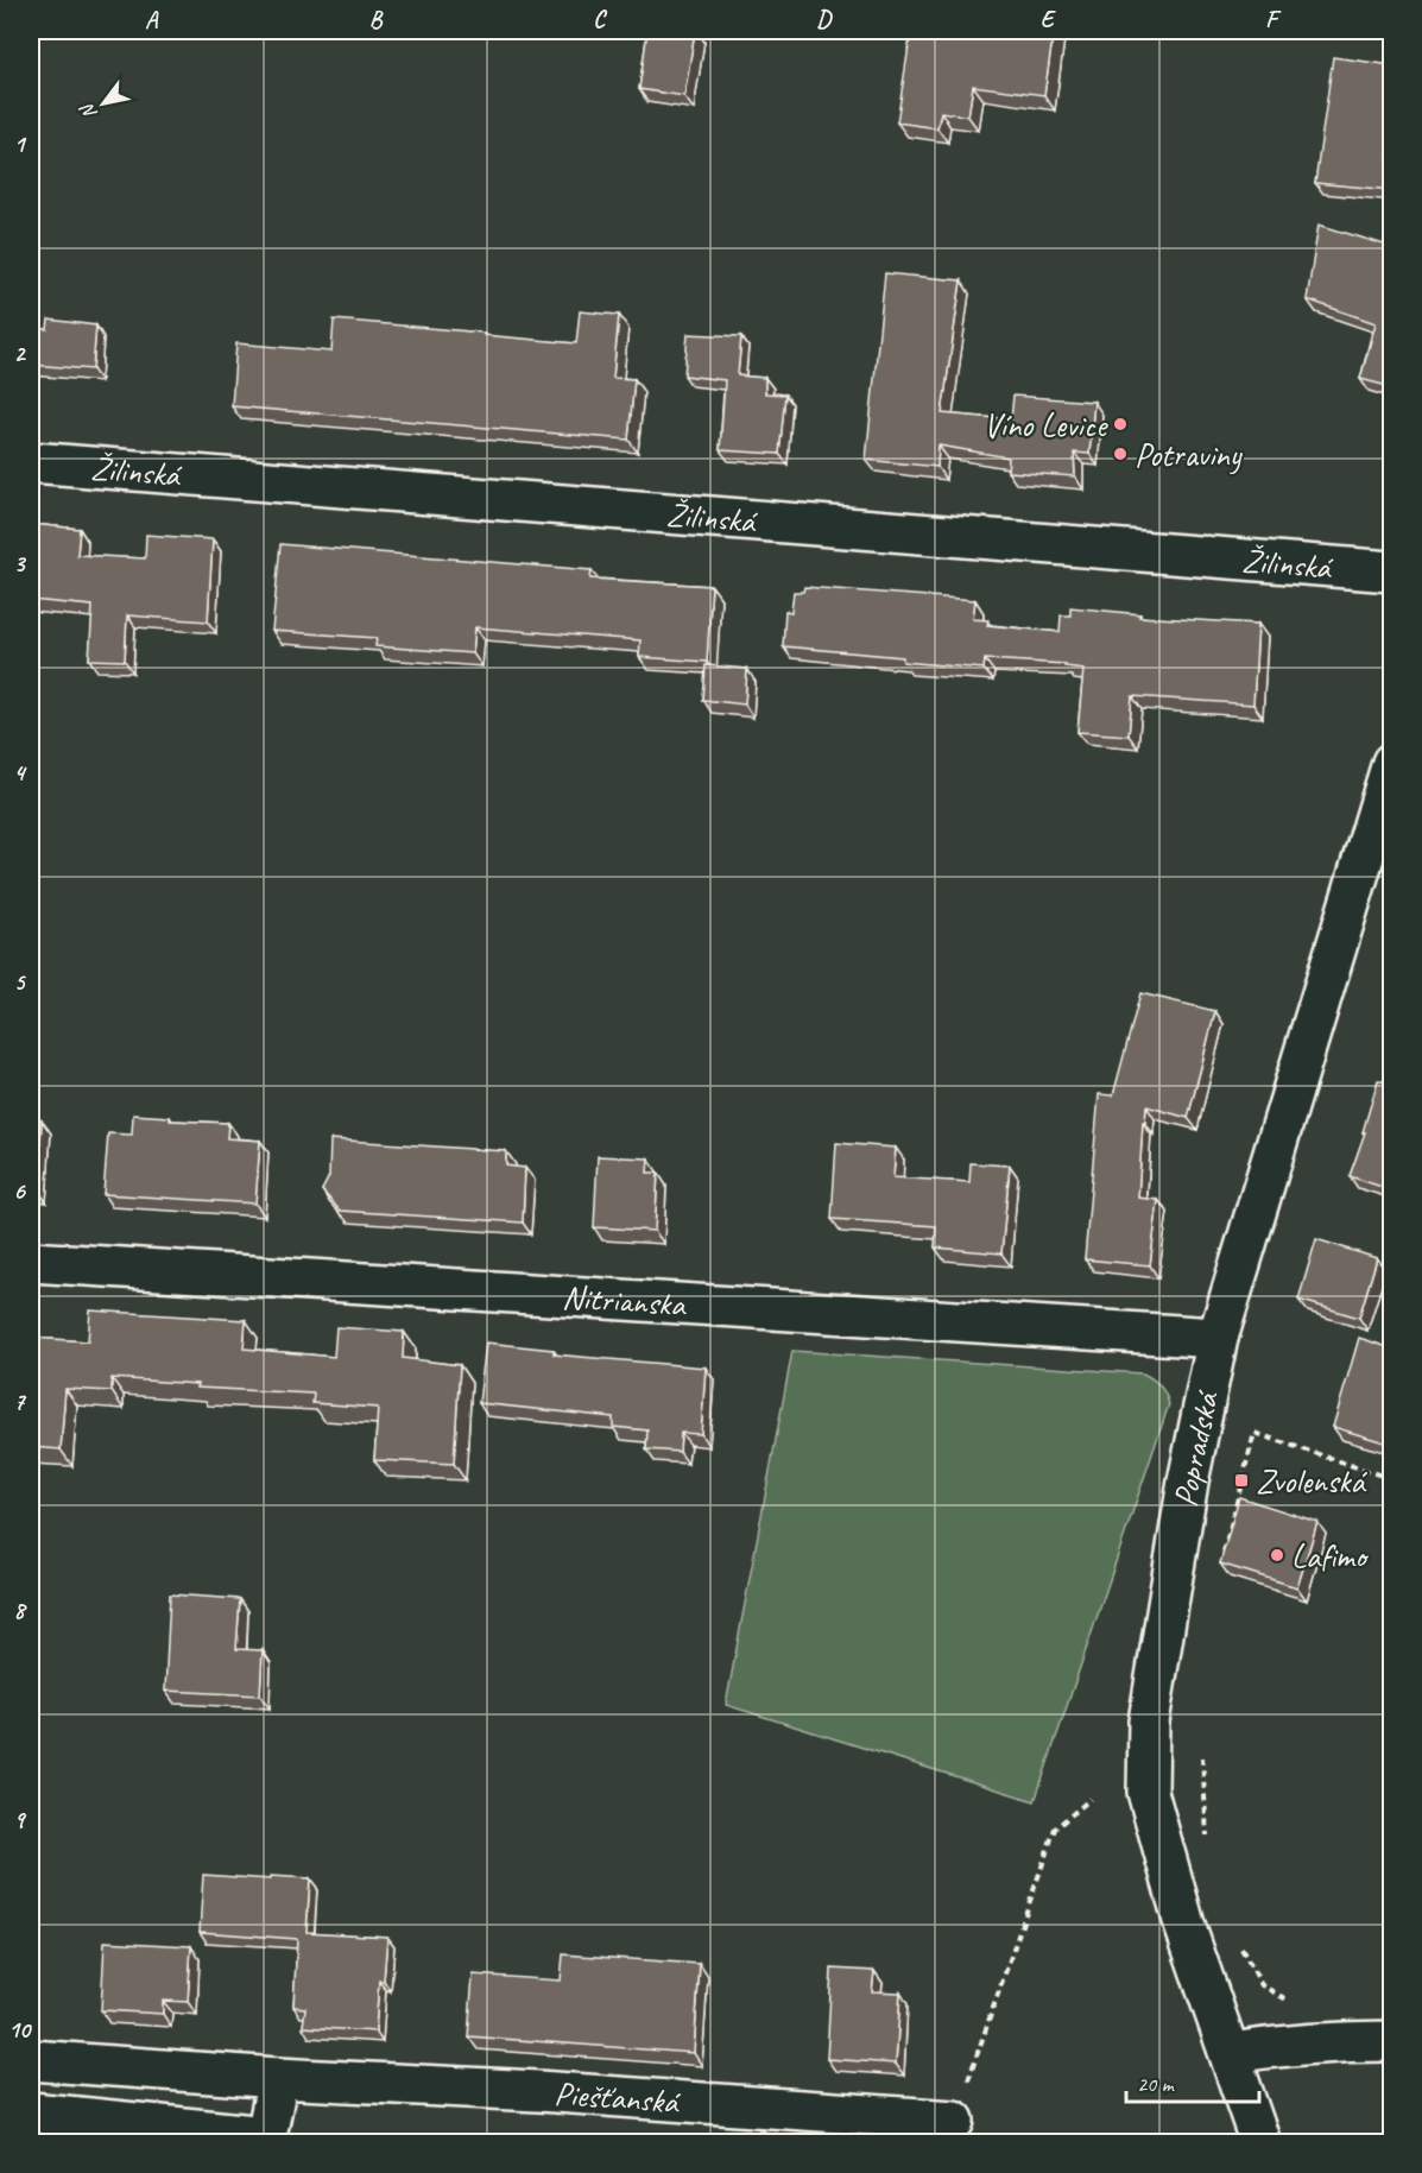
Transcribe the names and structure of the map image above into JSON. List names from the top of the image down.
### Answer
{
  "streets": {
    "street": [
      "Žilinská",
      "Nitrianska",
      "Popradská",
      "Piešťanská"
    ]
  },
  "crossings": [
    ["Nitrianska", "Popradská"]
  ],
  "places": {
    "other": ["Víno Levice", "Potraviny", "Lafimo"],
    "transit": ["Zvolenská"]
  },
  "scale_bar": "20 m",
  "north": "bottom left",
  "grid": {
    "columns": [
      "A",
      "B",
      "C",
      "D",
      "E",
      "F"
    ],
    "rows": [
      "1",
      "2",
      "3",
      "4",
      "5",
      "6",
      "7",
      "8",
      "9",
      "10"
    ]
  }
}
